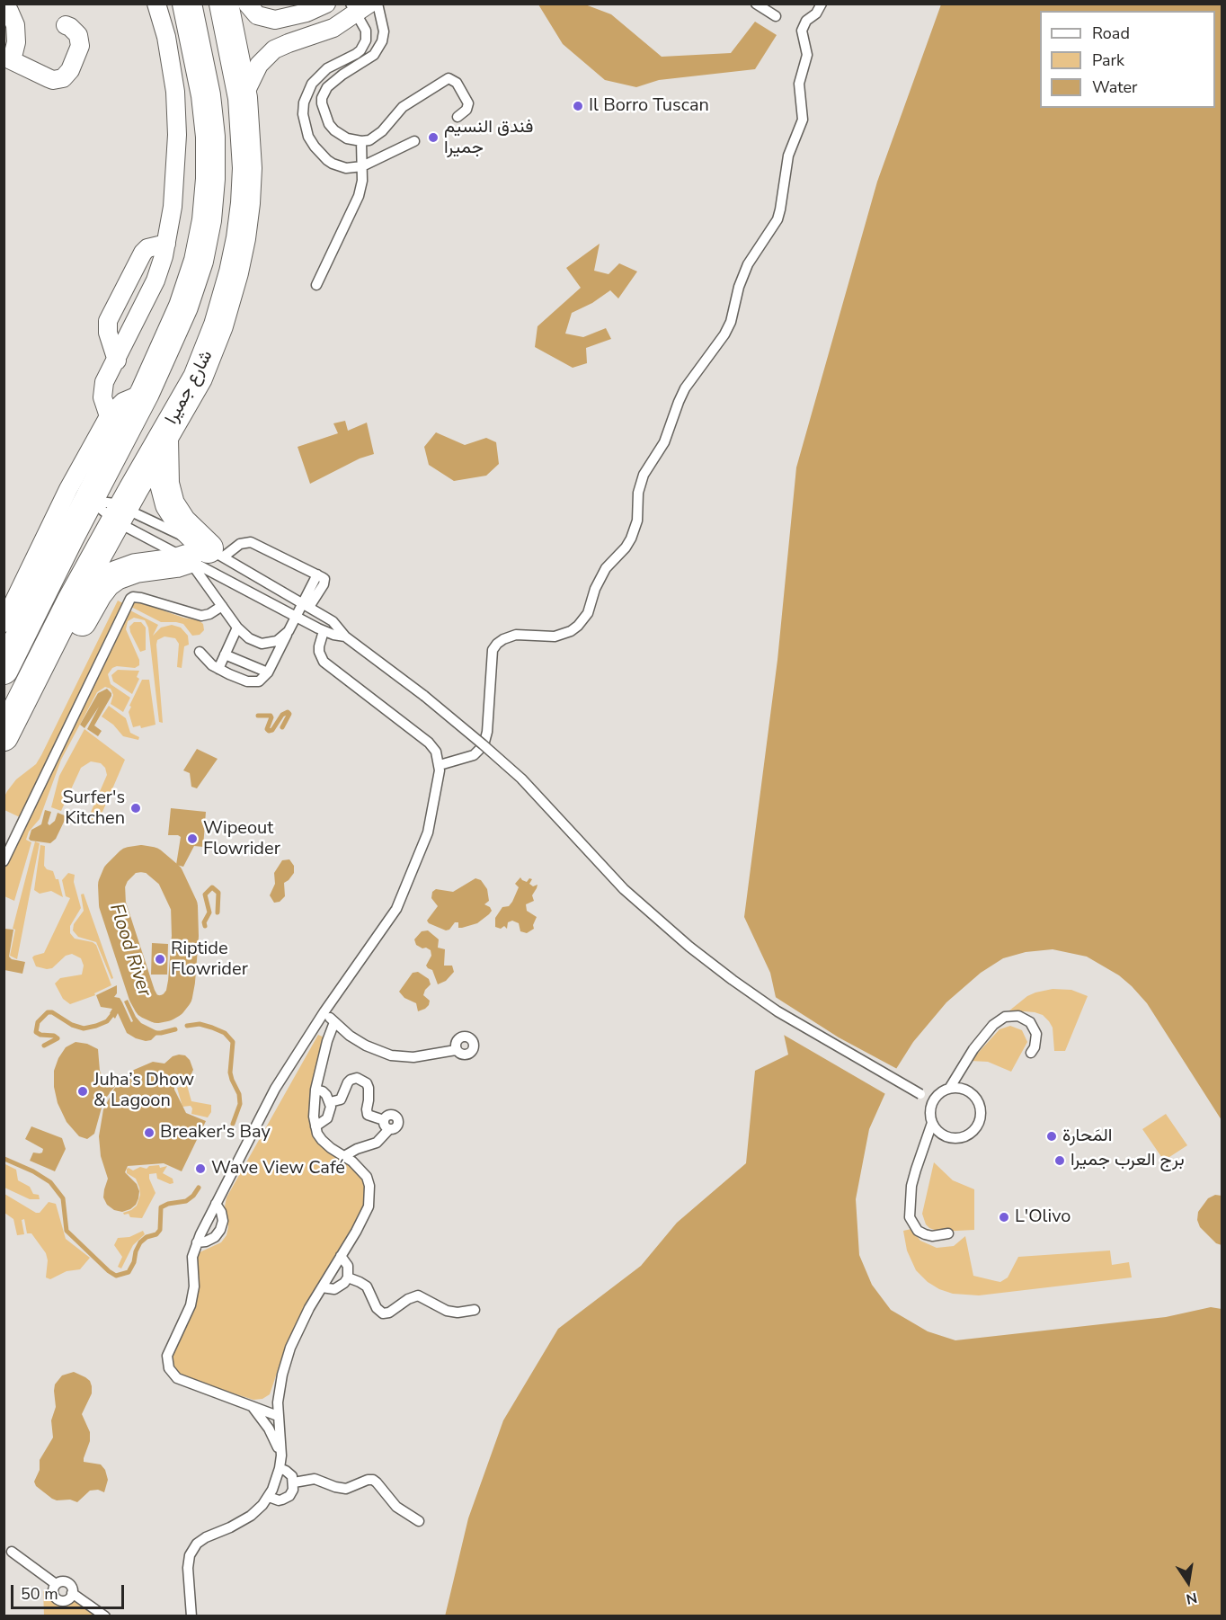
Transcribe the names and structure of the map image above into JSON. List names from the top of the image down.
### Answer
{
  "streets": {
    "main road": ["شارع جميرا"]
  },
  "water": ["Flood River"],
  "places": [
    "Il Borro Tuscan",
    "فندق النسيم جميرا",
    "Surfer's Kitchen",
    "Wipeout Flowrider",
    "Riptide Flowrider",
    "Juha’s Dhow & Lagoon",
    "Breaker's Bay",
    "المَحارة",
    "برج العرب جميرا",
    "Wave View Café",
    "L'Olivo"
  ],
  "legend": ["Road", "Park", "Water"],
  "scale_bar": "50 m",
  "north": "bottom"
}
